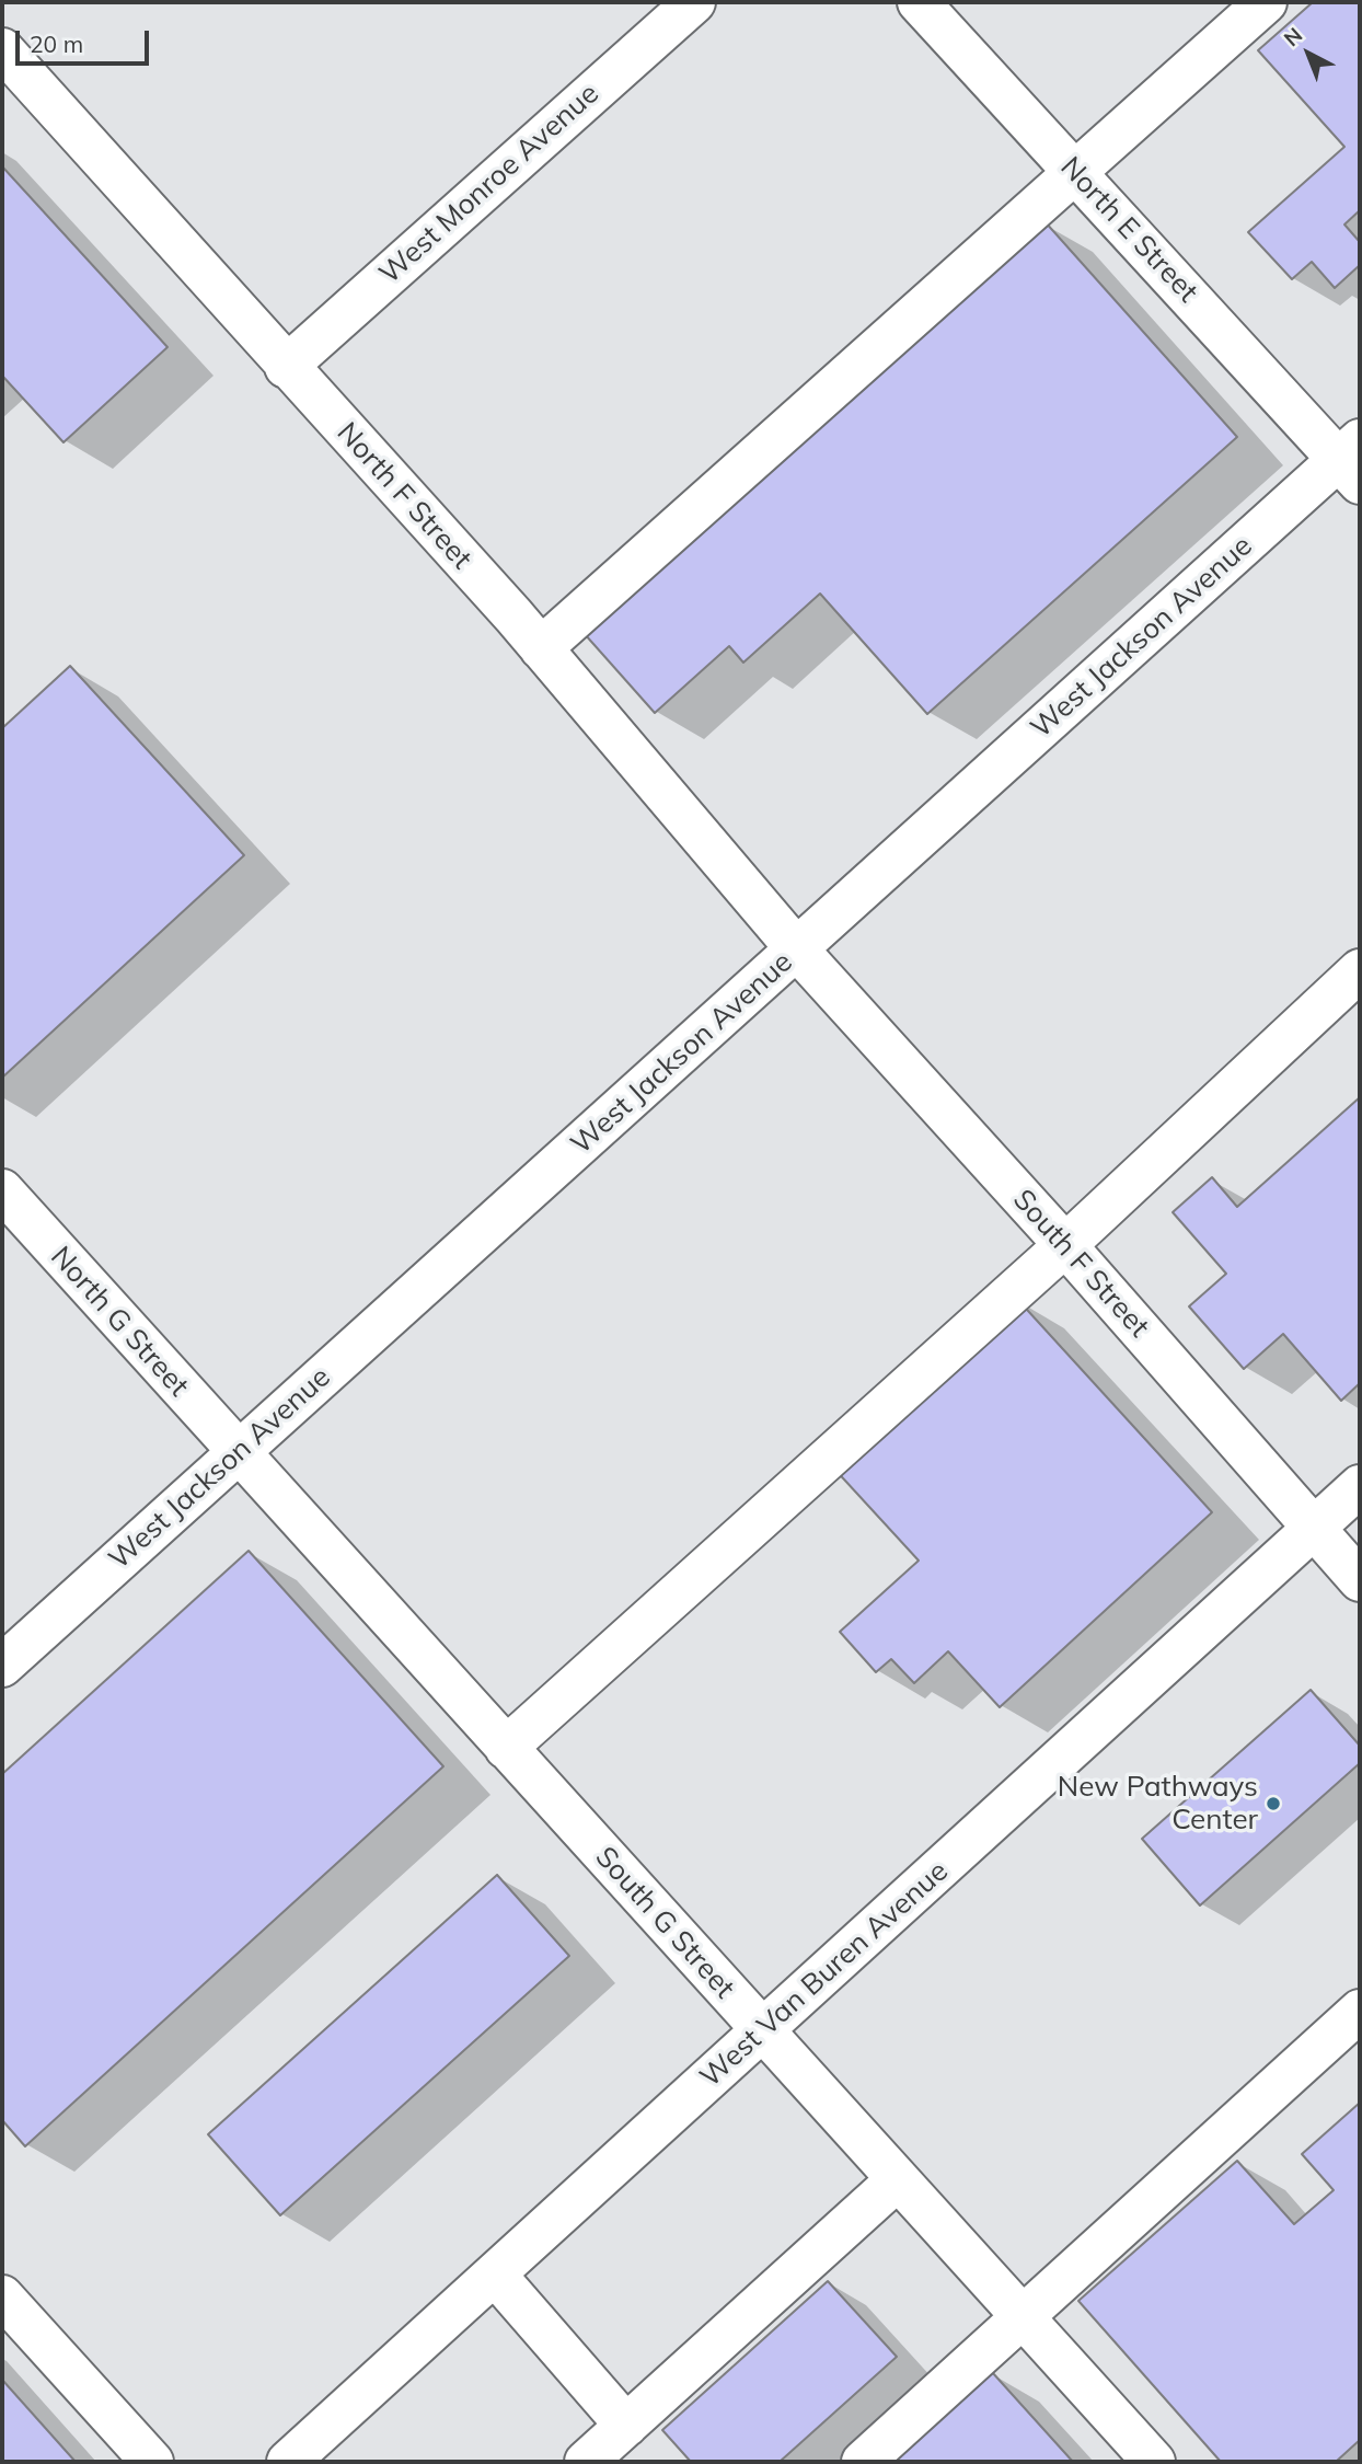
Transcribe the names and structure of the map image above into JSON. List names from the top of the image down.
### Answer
{
  "streets": {
    "street": [
      "West Monroe Avenue",
      "North E Street",
      "North F Street",
      "West Jackson Avenue",
      "South F Street",
      "North G Street",
      "South G Street",
      "West Van Buren Avenue"
    ]
  },
  "crossings": [
    ["West Monroe Avenue", "North F Street"],
    ["North E Street", "West Jackson Avenue"],
    ["North F Street", "West Jackson Avenue"],
    ["North F Street", "South F Street"],
    ["West Jackson Avenue", "South F Street"],
    ["West Jackson Avenue", "North G Street"],
    ["West Jackson Avenue", "South G Street"],
    ["South F Street", "West Van Buren Avenue"],
    ["North G Street", "South G Street"],
    ["South G Street", "West Van Buren Avenue"]
  ],
  "places": ["New Pathways Center"],
  "scale_bar": "20 m",
  "north": "top left"
}
